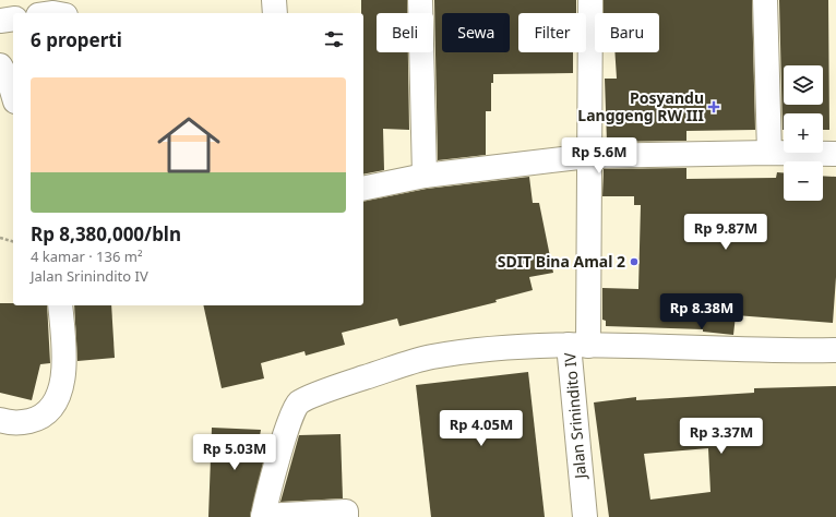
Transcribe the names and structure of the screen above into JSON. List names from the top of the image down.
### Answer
{
  "streets": {
    "street": ["Jalan Srinindito IV"]
  },
  "places": {
    "health": ["Posyandu Langgeng RW III"],
    "other": ["SDIT Bina Amal 2"]
  },
  "page": {
    "chip": [
      "Beli",
      "Sewa",
      "Filter",
      "Baru"
    ],
    "heading": "6 properti",
    "map_buttons": ["+", "−"],
    "list": [
      {
        "name": "Rp 8,380,000/bln",
        "note": "4 kamar · 136 m² · Jalan Srinindito IV"
      }
    ],
    "price": [
      "Rp 5.6M",
      "Rp 9.87M",
      "Rp 8.38M",
      "Rp 4.05M",
      "Rp 3.37M",
      "Rp 5.03M"
    ]
  }
}
